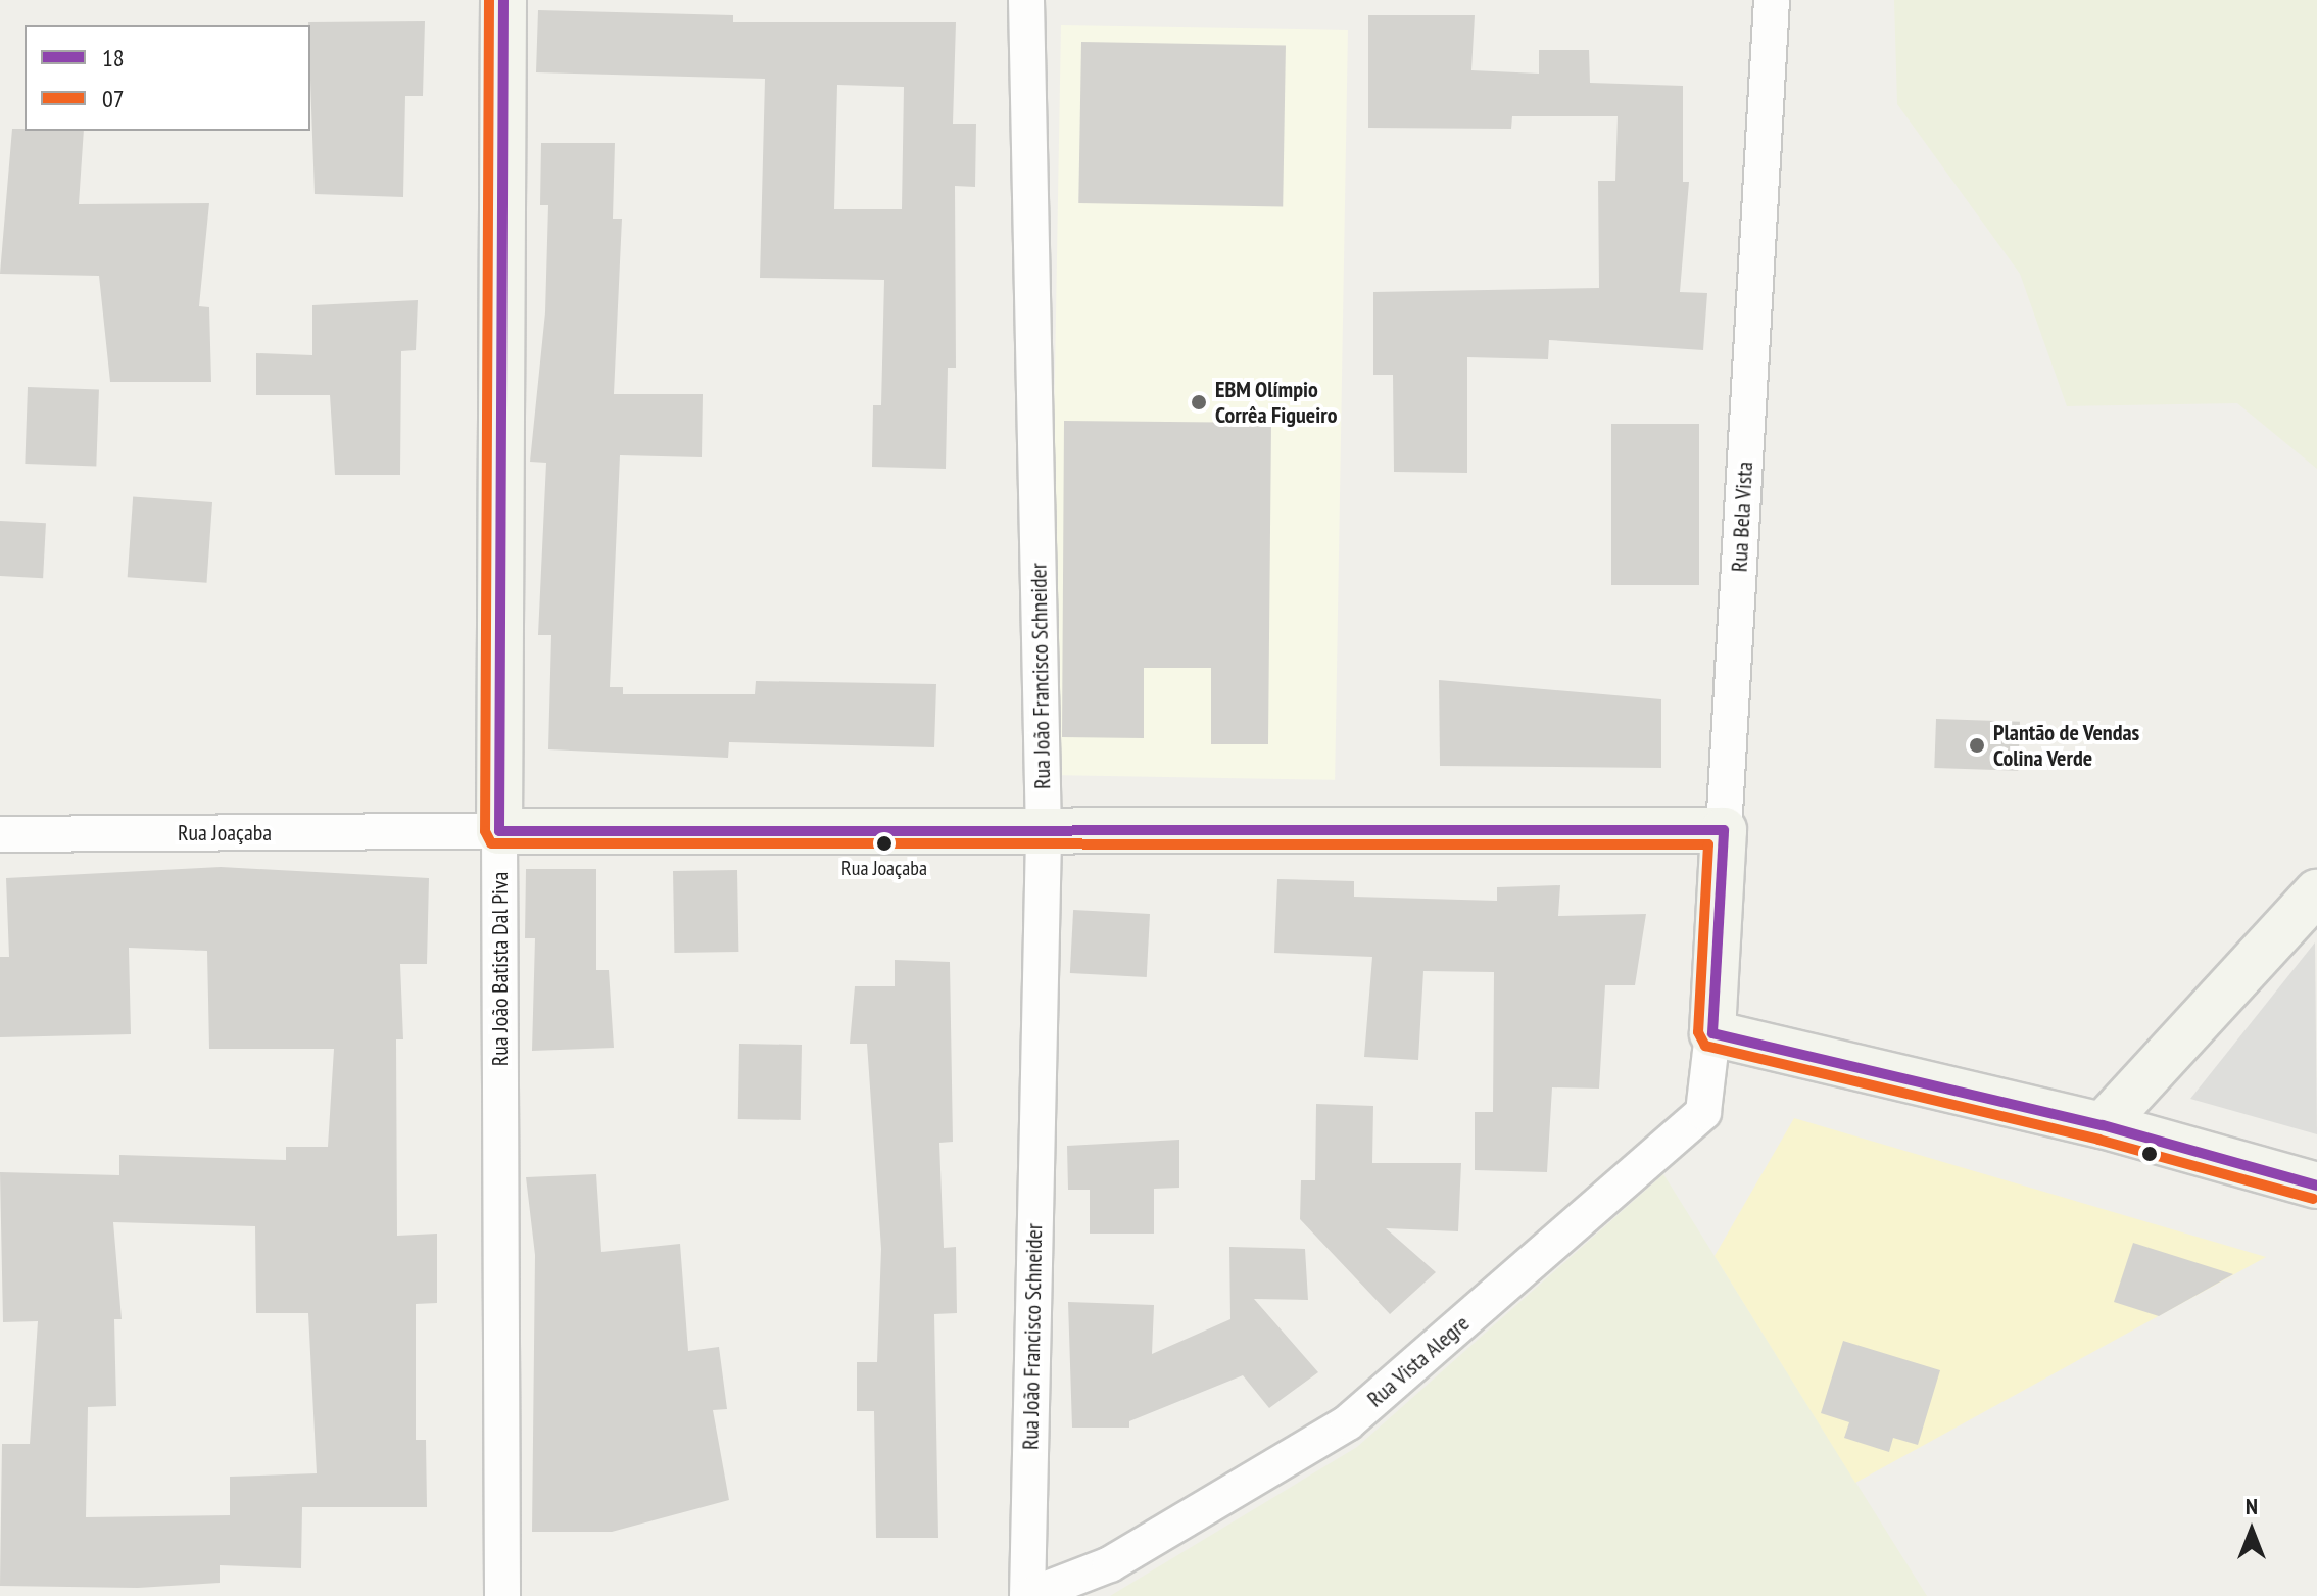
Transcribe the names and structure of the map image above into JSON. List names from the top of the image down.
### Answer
{
  "streets": {
    "street": [
      "Rua Bela Vista",
      "Rua João Francisco Schneider",
      "Rua Joaçaba",
      "Rua João Batista Dal Piva",
      "Rua Vista Alegre"
    ]
  },
  "crossings": [
    ["Rua Bela Vista", "Rua Joaçaba"],
    ["Rua Bela Vista", "Rua Vista Alegre"],
    ["Rua João Francisco Schneider", "Rua Joaçaba"],
    ["Rua João Francisco Schneider", "Rua Vista Alegre"],
    ["Rua Joaçaba", "Rua João Batista Dal Piva"]
  ],
  "places": ["EBM Olímpio Corrêa Figueiro", "Plantão de Vendas Colina Verde", "Rua Joaçaba"],
  "lines": ["transit line 18", "transit line 07"],
  "legend": ["18", "07"],
  "north": "top"
}
